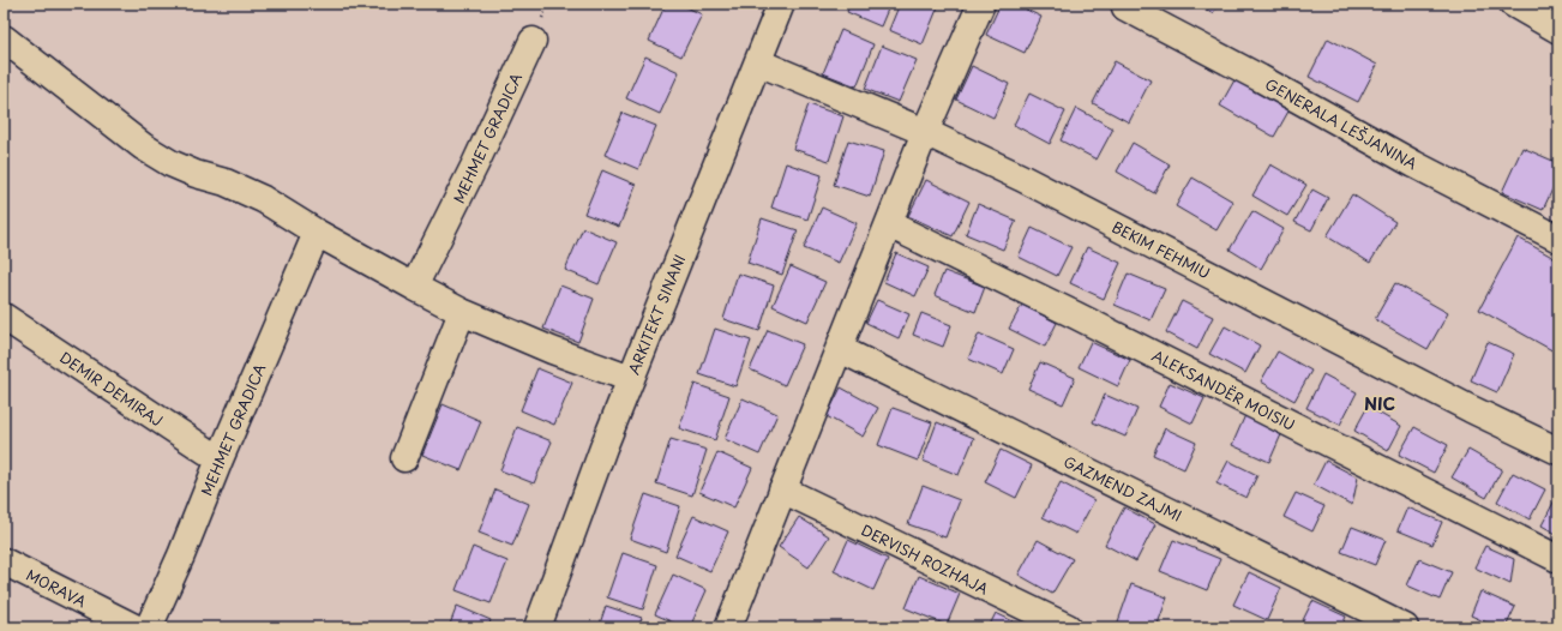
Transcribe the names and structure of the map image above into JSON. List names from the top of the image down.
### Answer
{
  "streets": {
    "street": [
      "GENERALA LEŠJANINA",
      "MEHMET GRADICA",
      "BEKIM FEHMIU",
      "ARKITEKT SINANI",
      "DEMIR DEMIRAJ",
      "ALEKSANDËR MOISIU",
      "GAZMEND ZAJMI",
      "DERVISH ROZHAJA",
      "MORAVA"
    ]
  },
  "crossings": [
    ["MEHMET GRADICA", "DEMIR DEMIRAJ"],
    ["BEKIM FEHMIU", "ARKITEKT SINANI"]
  ],
  "districts": ["NIC"]
}
